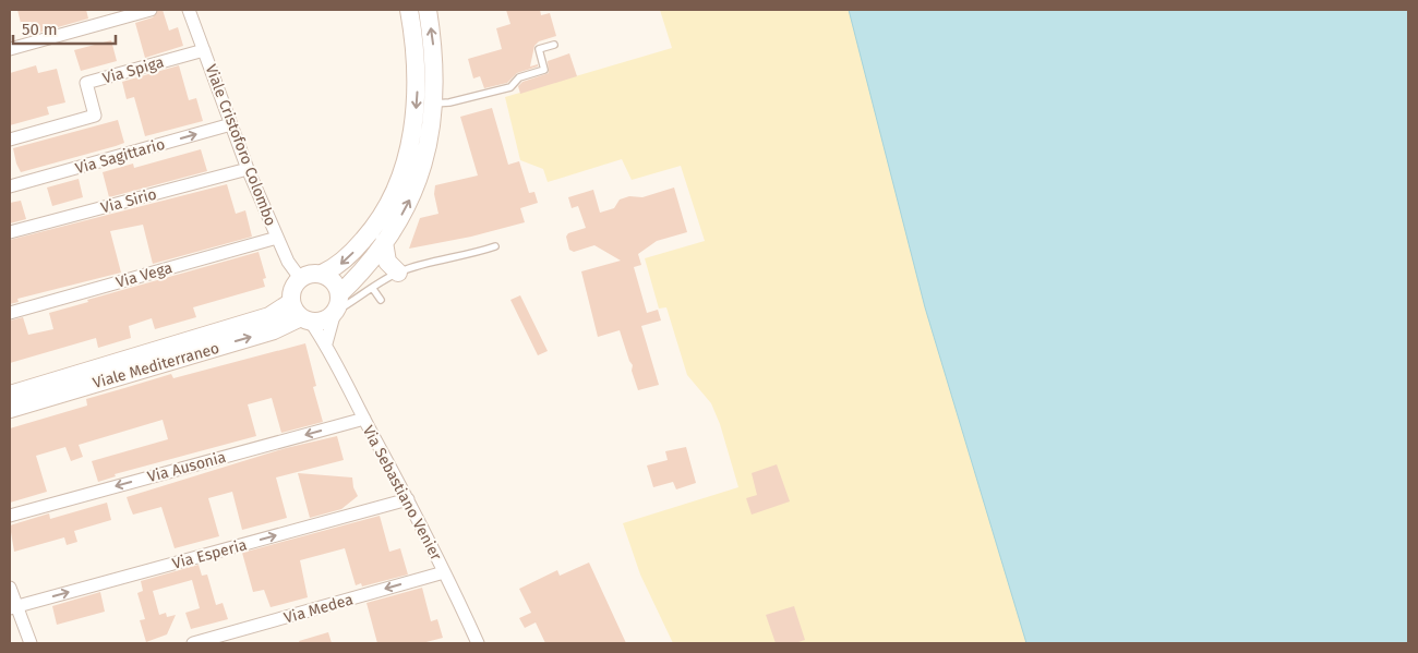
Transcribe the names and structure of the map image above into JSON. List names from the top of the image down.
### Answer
{
  "streets": {
    "street": [
      "Via Spiga",
      "Viale Cristoforo Colombo",
      "Via Sagittario",
      "Via Sirio",
      "Via Vega",
      "Viale Mediterraneo",
      "Via Ausonia",
      "Via Sebastiano Venier",
      "Via Esperia",
      "Via Medea"
    ]
  },
  "crossings": [
    ["Via Spiga", "Viale Cristoforo Colombo"],
    ["Viale Cristoforo Colombo", "Via Sagittario"],
    ["Viale Cristoforo Colombo", "Via Sirio"],
    ["Viale Cristoforo Colombo", "Via Vega"],
    ["Viale Cristoforo Colombo", "Viale Mediterraneo"],
    ["Viale Cristoforo Colombo", "Via Sebastiano Venier"],
    ["Viale Mediterraneo", "Via Sebastiano Venier"],
    ["Via Ausonia", "Via Sebastiano Venier"],
    ["Via Sebastiano Venier", "Via Esperia"],
    ["Via Sebastiano Venier", "Via Medea"]
  ],
  "one_way": [
    "Via Sagittario",
    "Via Ausonia",
    "Via Esperia",
    "Via Medea"
  ],
  "scale_bar": "50 m"
}
